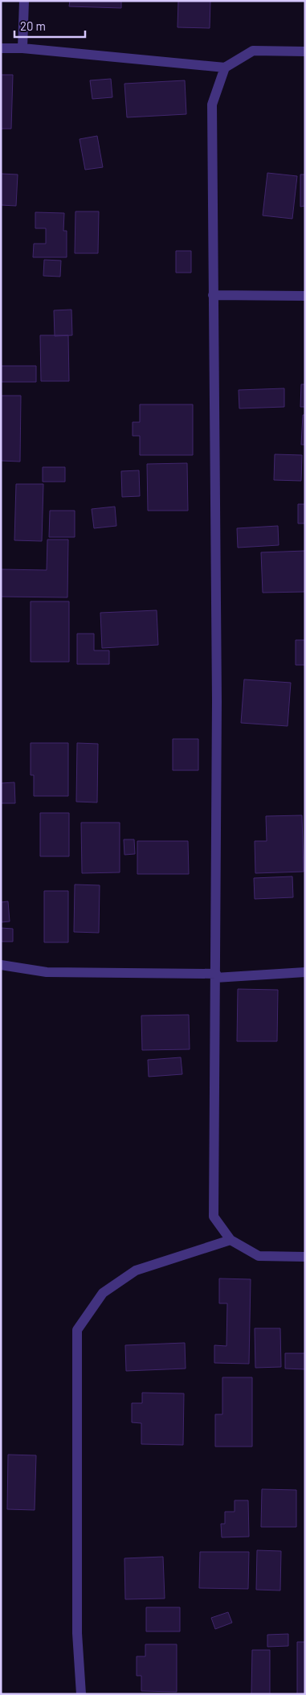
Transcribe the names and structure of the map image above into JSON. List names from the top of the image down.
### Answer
{
  "scale_bar": "20 m"
}
